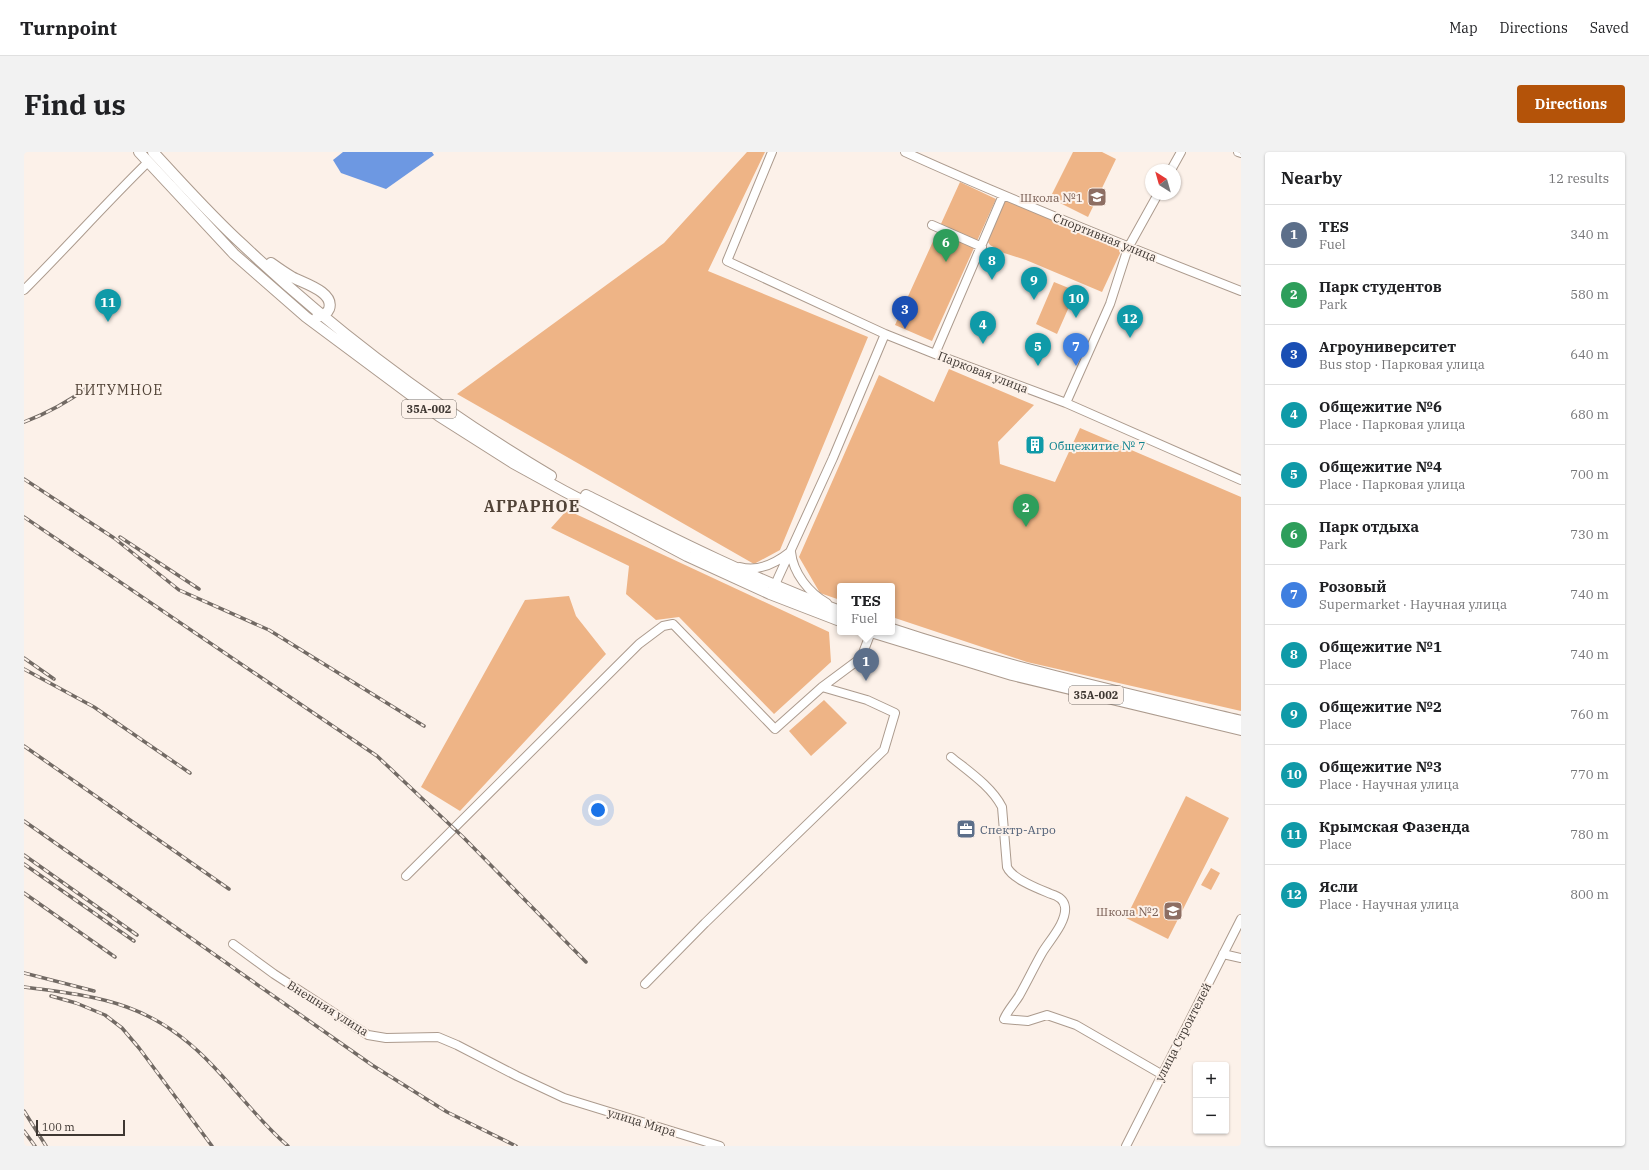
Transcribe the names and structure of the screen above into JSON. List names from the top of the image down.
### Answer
{
  "streets": {
    "main road": ["35А-002"],
    "street": [
      "Спортивная улица",
      "Парковая улица",
      "Внешняя улица",
      "улица Строителей",
      "улица Мира"
    ]
  },
  "crossings": [
    ["Внешняя улица", "улица Мира"]
  ],
  "districts": ["БИТУМНОЕ", "АГРАРНОЕ"],
  "places": {
    "school or university": ["Школа №1", "Школа №2"],
    "building": ["Общежитие № 7"],
    "office": ["Спектр-Агро"]
  },
  "scale_bar": "100 m",
  "north": "top left",
  "page": {
    "header": "Turnpoint",
    "nav": ["Map", "Directions", "Saved"],
    "buttons": "Directions",
    "title": "Find us",
    "heading": ["Nearby", "12 results"],
    "list": [
      {
        "mark": "1",
        "name": "TES",
        "note": "Fuel",
        "value": "340 m"
      },
      {
        "mark": "2",
        "name": "Парк студентов",
        "note": "Park",
        "value": "580 m"
      },
      {
        "mark": "3",
        "name": "Агроуниверситет",
        "note": "Bus stop · Парковая улица",
        "value": "640 m"
      },
      {
        "mark": "4",
        "name": "Общежитие №6",
        "note": "Place · Парковая улица",
        "value": "680 m"
      },
      {
        "mark": "5",
        "name": "Общежитие №4",
        "note": "Place · Парковая улица",
        "value": "700 m"
      },
      {
        "mark": "6",
        "name": "Парк отдыха",
        "note": "Park",
        "value": "730 m"
      },
      {
        "mark": "7",
        "name": "Розовый",
        "note": "Supermarket · Научная улица",
        "value": "740 m"
      },
      {
        "mark": "8",
        "name": "Общежитие №1",
        "note": "Place",
        "value": "740 m"
      },
      {
        "mark": "9",
        "name": "Общежитие №2",
        "note": "Place",
        "value": "760 m"
      },
      {
        "mark": "10",
        "name": "Общежитие №3",
        "note": "Place · Научная улица",
        "value": "770 m"
      },
      {
        "mark": "11",
        "name": "Крымская Фазенда",
        "note": "Place",
        "value": "780 m"
      },
      {
        "mark": "12",
        "name": "Ясли",
        "note": "Place · Научная улица",
        "value": "800 m"
      }
    ],
    "pins": [
      "6",
      "8",
      "9",
      "10",
      "11",
      "3",
      "12",
      "4",
      "5",
      "7",
      "2",
      "1"
    ],
    "popup": ["TES", "Fuel"],
    "map_buttons": ["+", "−"],
    "scale": "100 m"
  }
}
